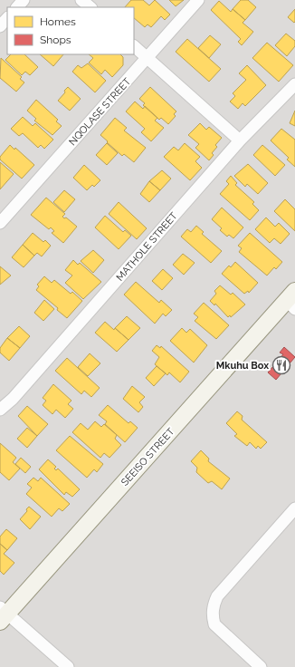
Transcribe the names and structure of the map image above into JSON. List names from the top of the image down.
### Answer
{
  "streets": {
    "street": ["NQOLASE STREET", "MATHOLE STREET", "SEEISO STREET"]
  },
  "places": {
    "restaurant": ["Mkuhu Box"]
  },
  "legend": ["Homes", "Shops"]
}
